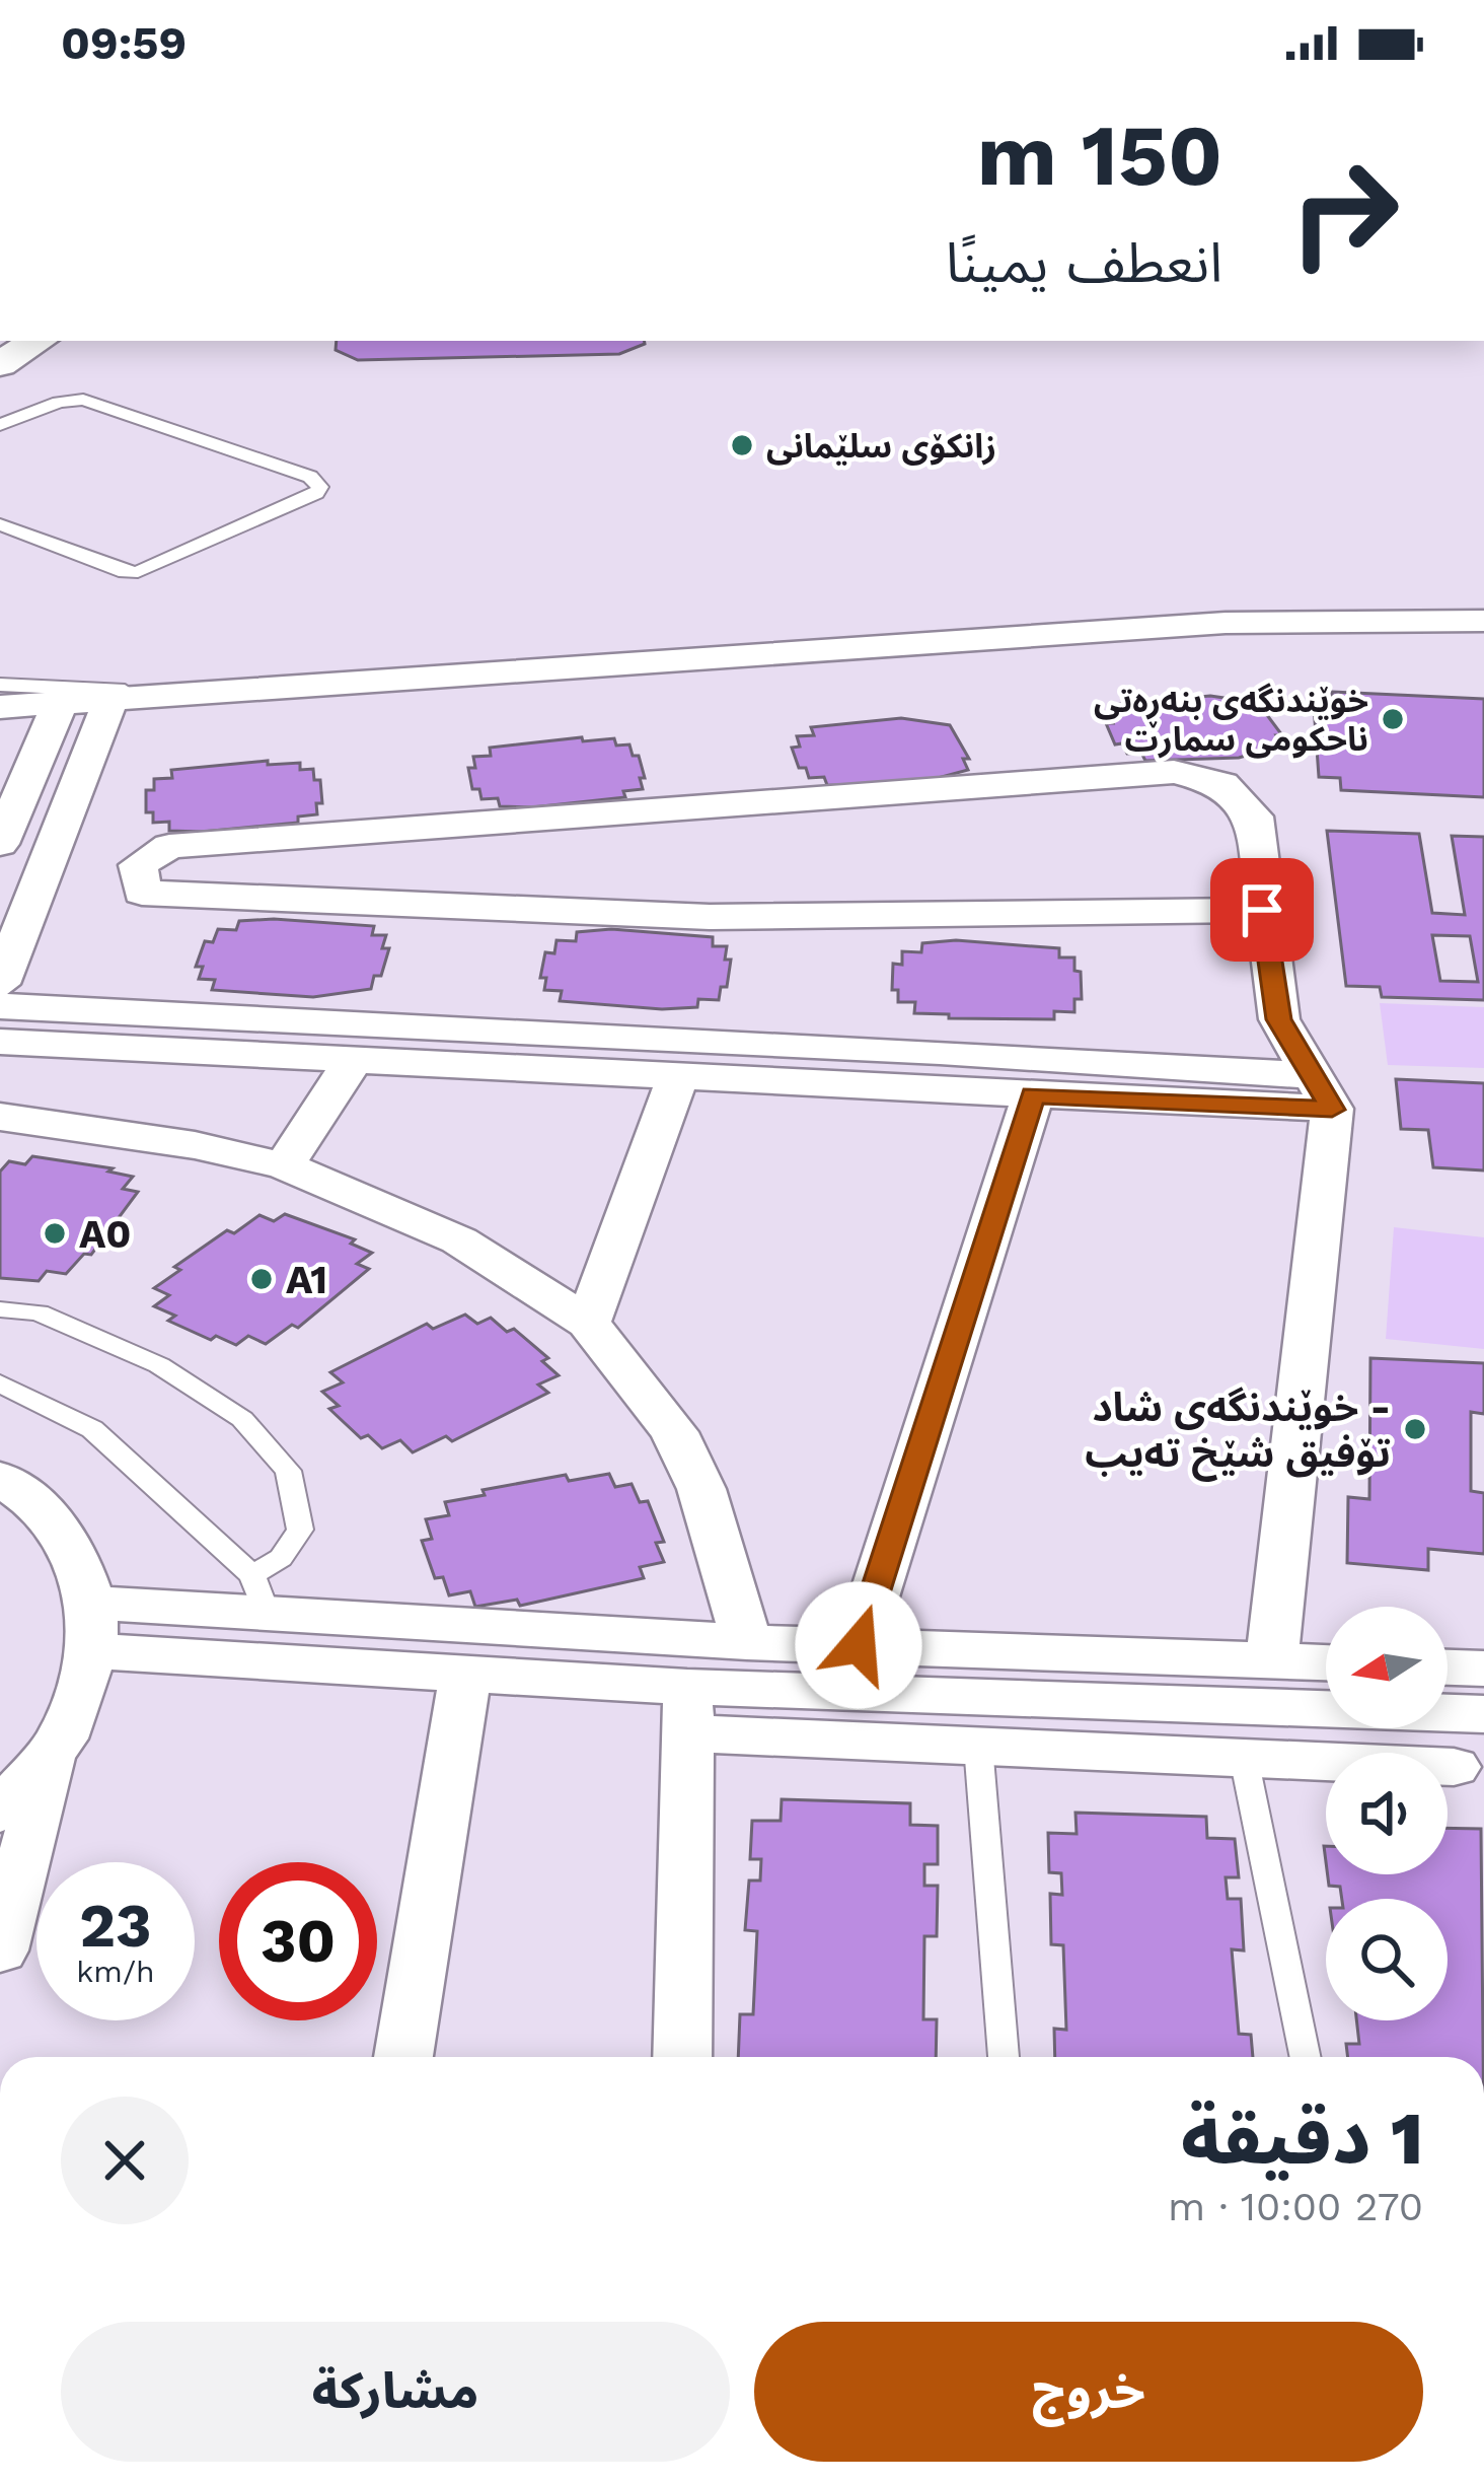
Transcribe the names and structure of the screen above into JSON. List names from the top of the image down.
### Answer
{
  "places": [
    "زانکۆی سلێمانی",
    "خوێندنگەی بنەڕەتی ناحکومی سمارت",
    "A0",
    "A1",
    "خوێندنگەی شاد - تۆفیق شێخ تەیب"
  ],
  "north": "left",
  "page": {
    "status": "09:59",
    "turn": ["150 m", "انعطف يمينًا"],
    "speed": "23 km/h",
    "limit": "30",
    "heading": ["1 دقيقة", "270 m · 10:00"],
    "buttons": ["خروج", "مشاركة"]
  }
}
